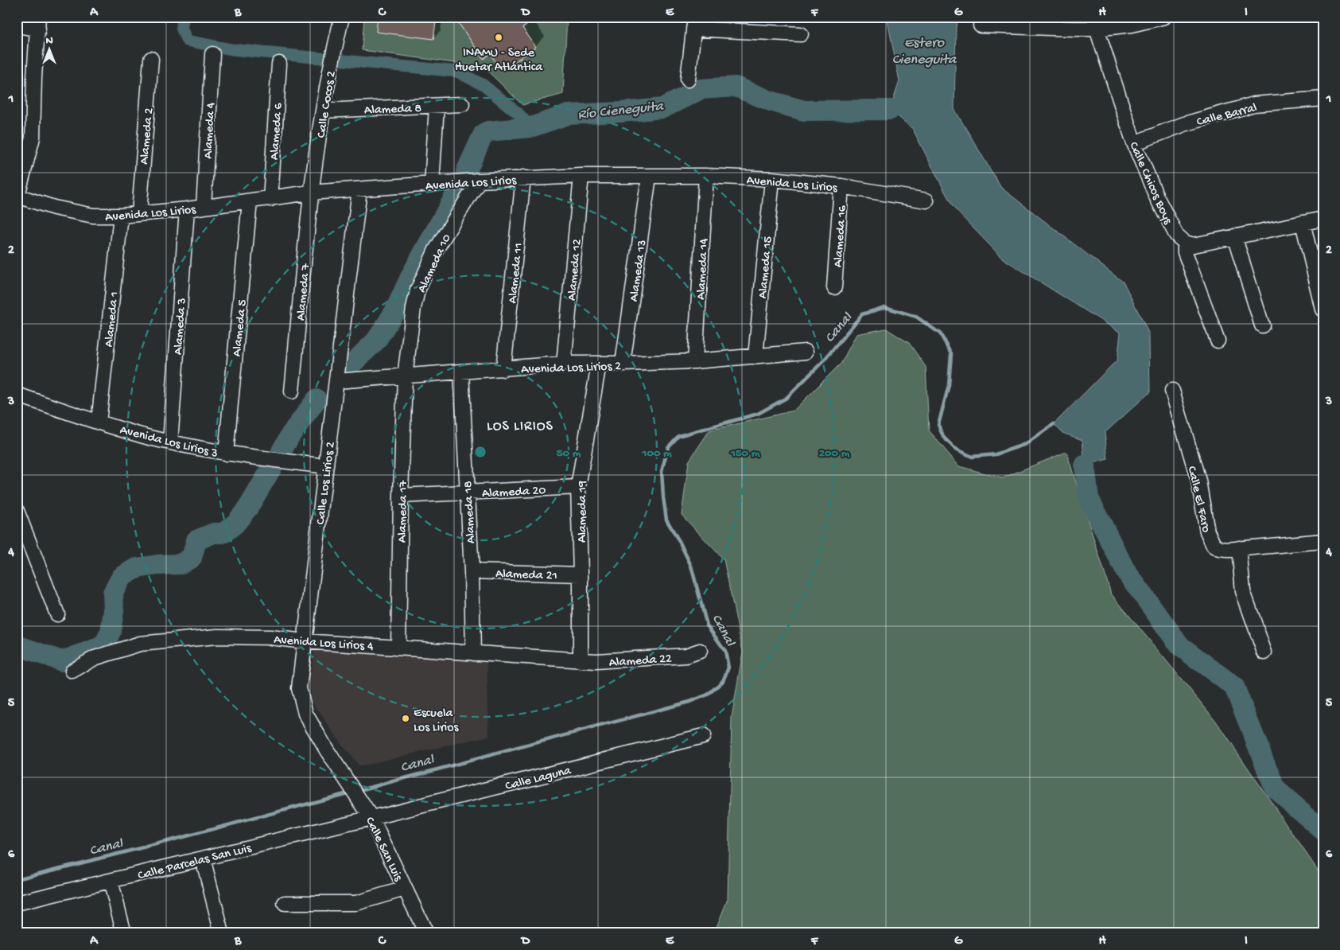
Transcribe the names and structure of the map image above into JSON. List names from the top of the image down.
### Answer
{
  "streets": {
    "street": [
      "Calle Cocos 2",
      "Alameda 8",
      "Calle Barral",
      "Alameda 4",
      "Alameda 6",
      "Alameda 2",
      "Avenida Los Lirios",
      "Calle Chicos Boys",
      "Alameda 16",
      "Alameda 10",
      "Alameda 15",
      "Alameda 14",
      "Alameda 12",
      "Alameda 13",
      "Alameda 11",
      "Alameda 7",
      "Alameda 1",
      "Alameda 3",
      "Alameda 5",
      "Avenida Los Lirios 2",
      "Avenida Los Lirios 3",
      "Calle Los Lirios 2",
      "Alameda 20",
      "Calle El Faro",
      "Alameda 17",
      "Alameda 19",
      "Alameda 18",
      "Alameda 21",
      "Avenida Los Lirios 4",
      "Alameda 22",
      "Calle Laguna",
      "Calle San Luis",
      "Calle Parcelas San Luis"
    ]
  },
  "crossings": [
    ["Calle Cocos 2", "Alameda 8"],
    ["Calle Cocos 2", "Avenida Los Lirios"],
    ["Calle Cocos 2", "Alameda 7"],
    ["Calle Barral", "Calle Chicos Boys"],
    ["Alameda 4", "Avenida Los Lirios"],
    ["Alameda 6", "Avenida Los Lirios"],
    ["Alameda 2", "Avenida Los Lirios"],
    ["Avenida Los Lirios", "Alameda 16"],
    ["Avenida Los Lirios", "Alameda 10"],
    ["Avenida Los Lirios", "Alameda 15"],
    ["Avenida Los Lirios", "Alameda 14"],
    ["Avenida Los Lirios", "Alameda 12"],
    ["Avenida Los Lirios", "Alameda 13"],
    ["Avenida Los Lirios", "Alameda 11"],
    ["Avenida Los Lirios", "Alameda 7"],
    ["Avenida Los Lirios", "Alameda 1"],
    ["Avenida Los Lirios", "Alameda 3"],
    ["Avenida Los Lirios", "Alameda 5"],
    ["Avenida Los Lirios", "Calle Los Lirios 2"],
    ["Alameda 10", "Avenida Los Lirios 2"],
    ["Alameda 10", "Alameda 17"],
    ["Alameda 15", "Avenida Los Lirios 2"],
    ["Alameda 14", "Avenida Los Lirios 2"],
    ["Alameda 12", "Avenida Los Lirios 2"],
    ["Alameda 13", "Avenida Los Lirios 2"],
    ["Alameda 11", "Avenida Los Lirios 2"],
    ["Alameda 1", "Avenida Los Lirios 3"],
    ["Alameda 3", "Avenida Los Lirios 3"],
    ["Alameda 5", "Avenida Los Lirios 3"],
    ["Avenida Los Lirios 2", "Calle Los Lirios 2"],
    ["Avenida Los Lirios 2", "Alameda 17"],
    ["Avenida Los Lirios 2", "Alameda 19"],
    ["Avenida Los Lirios 2", "Alameda 18"],
    ["Avenida Los Lirios 3", "Calle Los Lirios 2"],
    ["Calle Los Lirios 2", "Avenida Los Lirios 4"],
    ["Calle Los Lirios 2", "Calle San Luis"],
    ["Alameda 20", "Alameda 17"],
    ["Alameda 20", "Alameda 19"],
    ["Alameda 20", "Alameda 18"],
    ["Alameda 17", "Avenida Los Lirios 4"],
    ["Alameda 19", "Alameda 21"],
    ["Alameda 19", "Avenida Los Lirios 4"],
    ["Alameda 19", "Alameda 22"],
    ["Alameda 18", "Alameda 21"],
    ["Alameda 18", "Avenida Los Lirios 4"],
    ["Avenida Los Lirios 4", "Alameda 22"],
    ["Calle Laguna", "Calle San Luis"],
    ["Calle Laguna", "Calle Parcelas San Luis"],
    ["Calle San Luis", "Calle Parcelas San Luis"]
  ],
  "districts": ["LOS LIRIOS"],
  "water": ["Estero Cieneguita", "Río Cieneguita", "Canal"],
  "places": ["INAMU - Sede Huetar Atlántica", "Escuela Los Lirios"],
  "north": "top",
  "grid": {
    "columns": [
      "A",
      "B",
      "C",
      "D",
      "E",
      "F",
      "G",
      "H",
      "I"
    ],
    "rows": [
      "1",
      "2",
      "3",
      "4",
      "5",
      "6"
    ]
  },
  "rings": [
    "50 m",
    "100 m",
    "150 m",
    "200 m"
  ]
}
